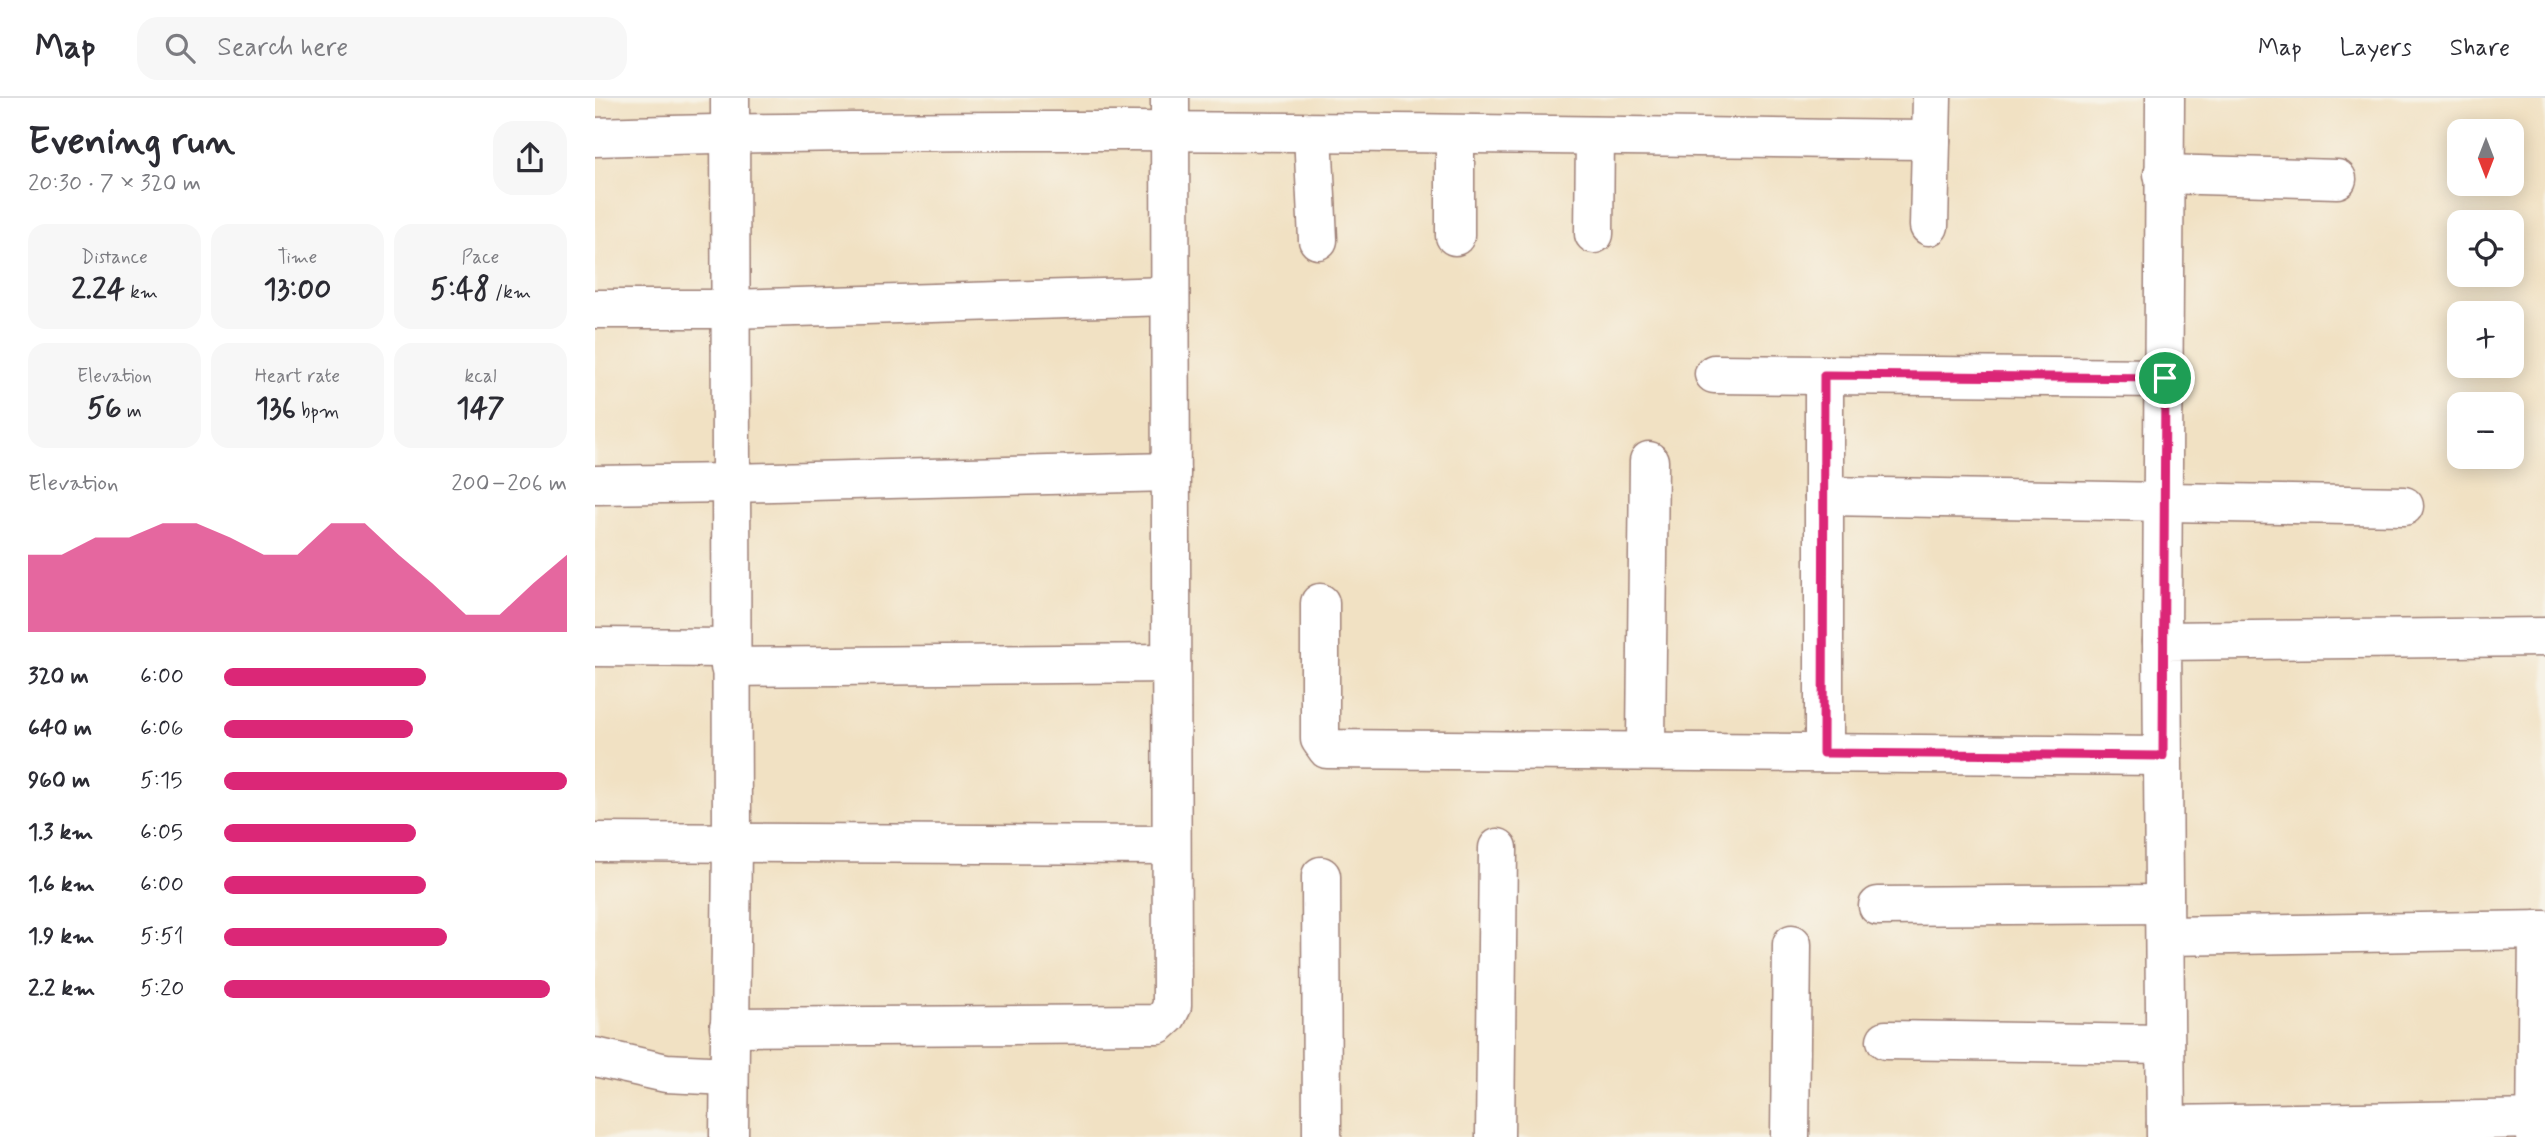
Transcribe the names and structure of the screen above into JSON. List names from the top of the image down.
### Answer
{
  "north": "bottom",
  "page": {
    "header": "Map",
    "search": "Search here",
    "nav": ["Map", "Layers", "Share"],
    "heading": ["Evening run", "20:30 · 7 × 320 m"],
    "map_buttons": ["+", "−"],
    "stats": [
      ["Distance", "2.24 km"],
      ["Time", "13:00"],
      ["Pace", "5:48 /km"],
      ["Elevation", "56 m"],
      ["Heart rate", "136 bpm"],
      ["kcal", "147"]
    ],
    "chart": ["Elevation", "200–206 m"],
    "list": [
      {
        "name": "320 m",
        "note": "6:00"
      },
      {
        "name": "640 m",
        "note": "6:06"
      },
      {
        "name": "960 m",
        "note": "5:15"
      },
      {
        "name": "1.3 km",
        "note": "6:05"
      },
      {
        "name": "1.6 km",
        "note": "6:00"
      },
      {
        "name": "1.9 km",
        "note": "5:51"
      },
      {
        "name": "2.2 km",
        "note": "5:20"
      }
    ]
  }
}
